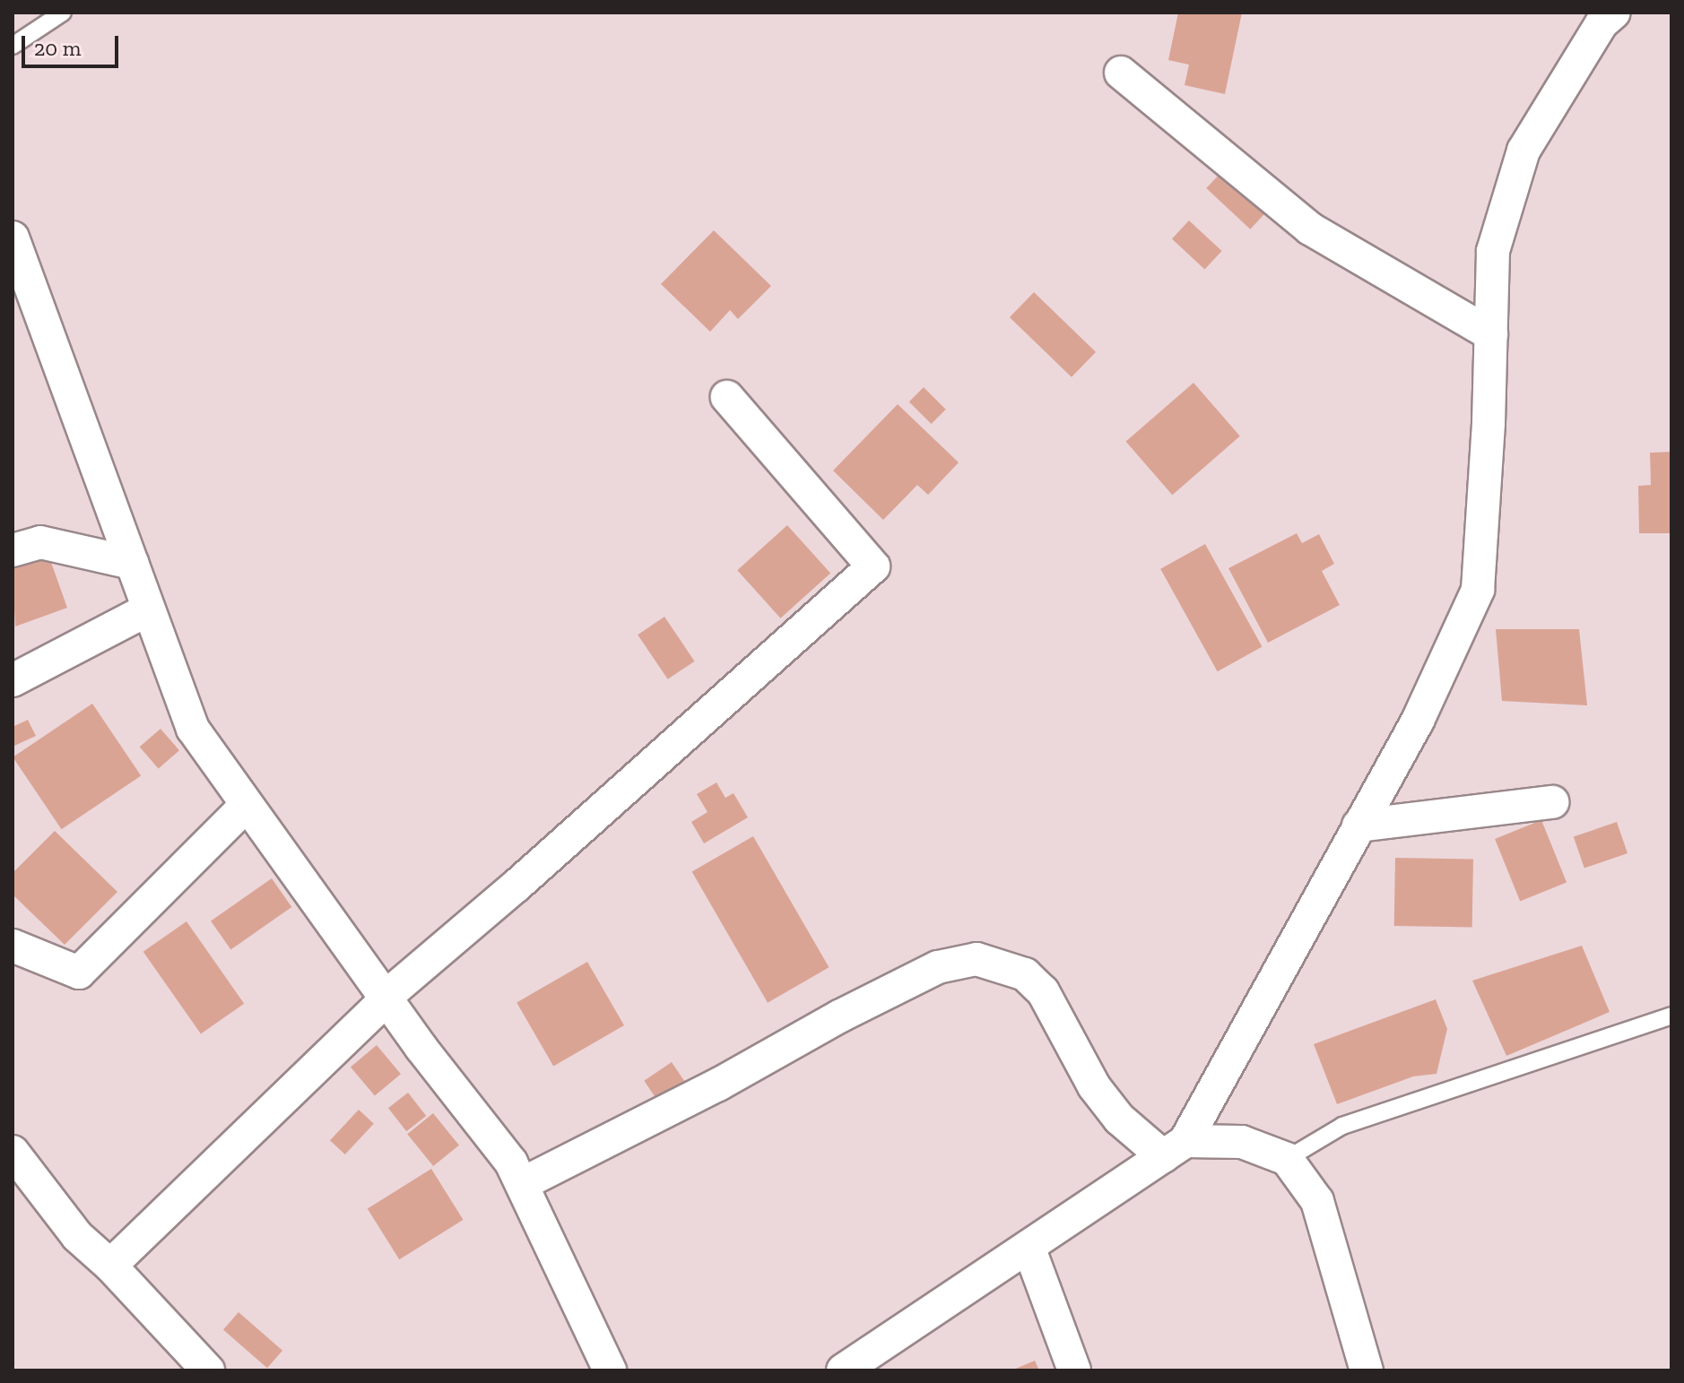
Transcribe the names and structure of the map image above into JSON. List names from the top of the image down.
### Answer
{
  "scale_bar": "20 m"
}
